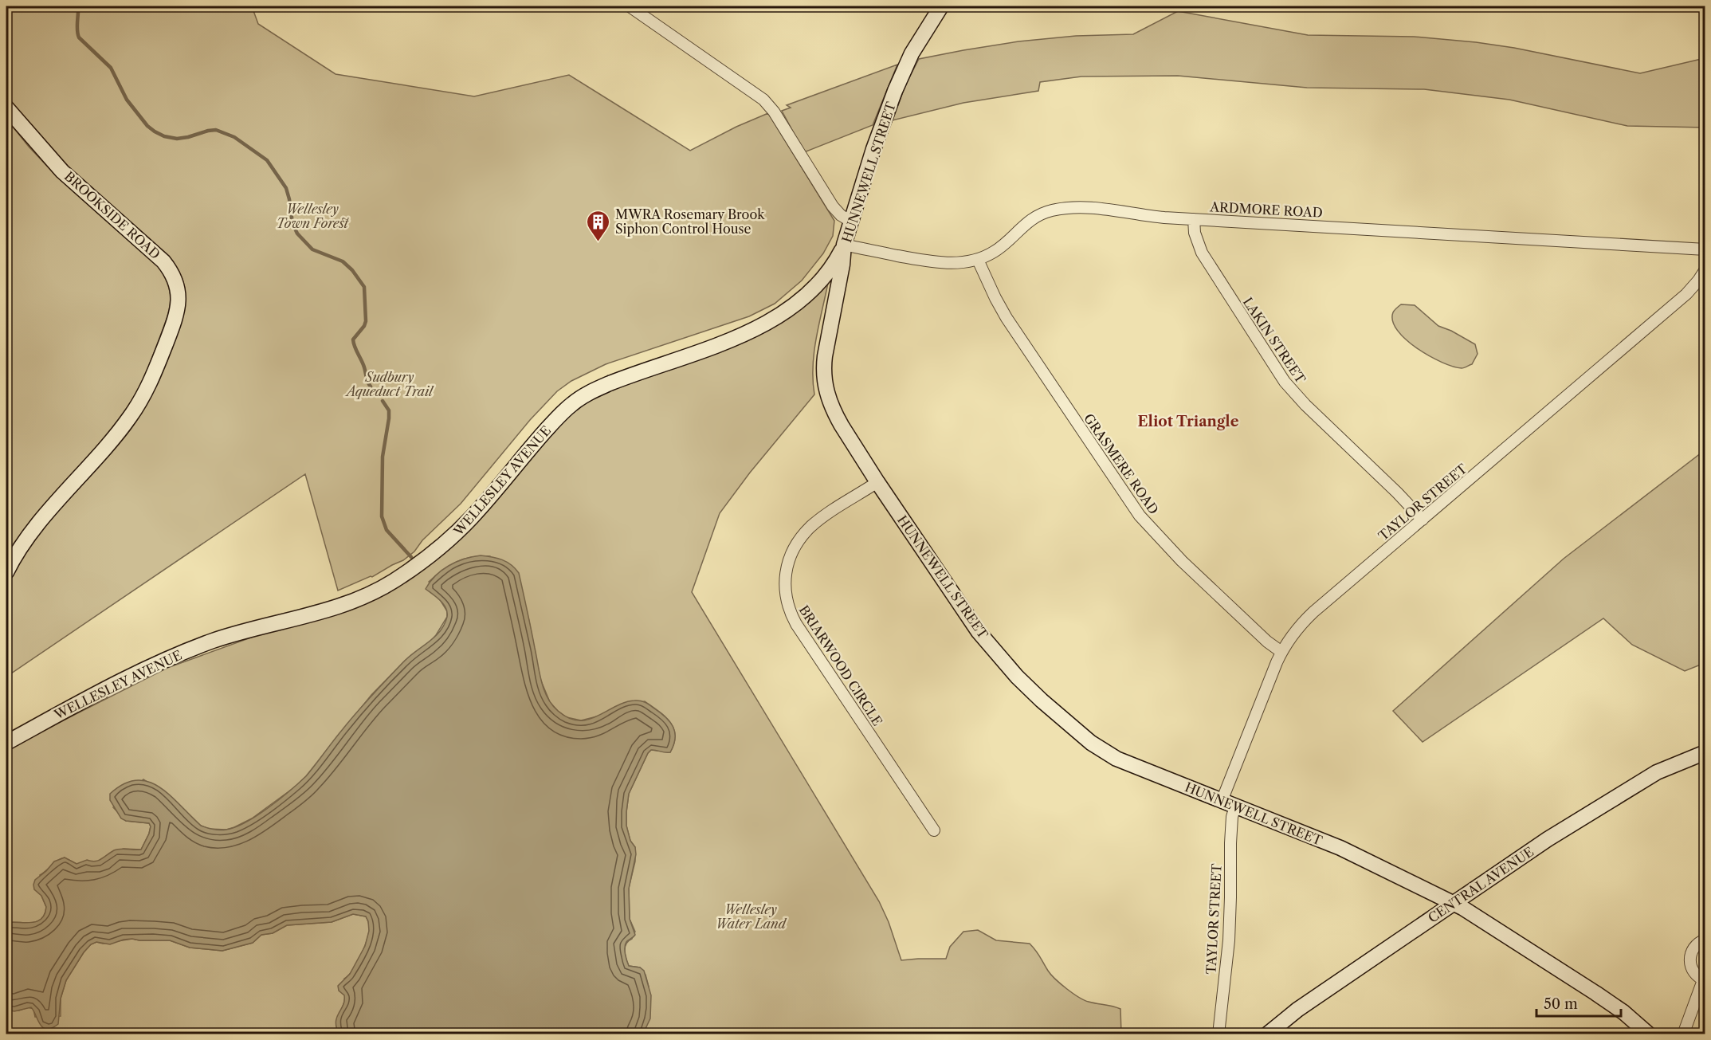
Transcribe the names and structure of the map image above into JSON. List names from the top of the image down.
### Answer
{
  "streets": {
    "main road": [
      "HUNNEWELL STREET",
      "BROOKSIDE ROAD",
      "WELLESLEY AVENUE",
      "CENTRAL AVENUE"
    ],
    "street": [
      "ARDMORE ROAD",
      "LAKIN STREET",
      "GRASMERE ROAD",
      "TAYLOR STREET",
      "BRIARWOOD CIRCLE"
    ]
  },
  "crossings": [
    ["HUNNEWELL STREET", "ARDMORE ROAD"],
    ["HUNNEWELL STREET", "WELLESLEY AVENUE"],
    ["HUNNEWELL STREET", "TAYLOR STREET"],
    ["HUNNEWELL STREET", "BRIARWOOD CIRCLE"],
    ["HUNNEWELL STREET", "CENTRAL AVENUE"],
    ["ARDMORE ROAD", "LAKIN STREET"],
    ["ARDMORE ROAD", "GRASMERE ROAD"],
    ["ARDMORE ROAD", "WELLESLEY AVENUE"],
    ["LAKIN STREET", "TAYLOR STREET"],
    ["GRASMERE ROAD", "TAYLOR STREET"]
  ],
  "districts": ["Eliot Triangle"],
  "parks": ["Wellesley Town Forest", "Sudbury Aqueduct Trail", "Wellesley Water Land"],
  "places": {
    "building": ["MWRA Rosemary Brook Siphon Control House"]
  },
  "scale_bar": "50 m"
}
